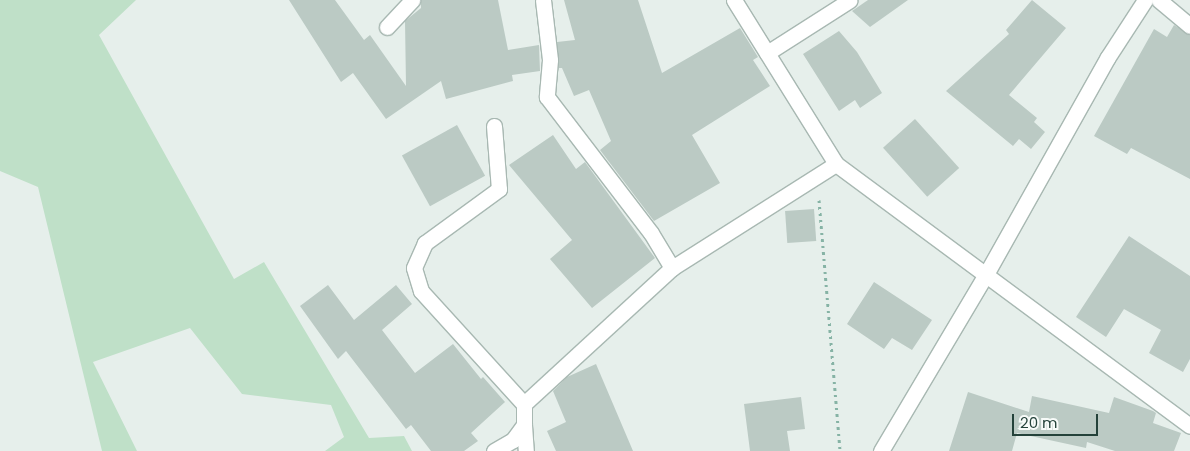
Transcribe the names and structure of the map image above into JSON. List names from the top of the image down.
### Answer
{
  "scale_bar": "20 m"
}
